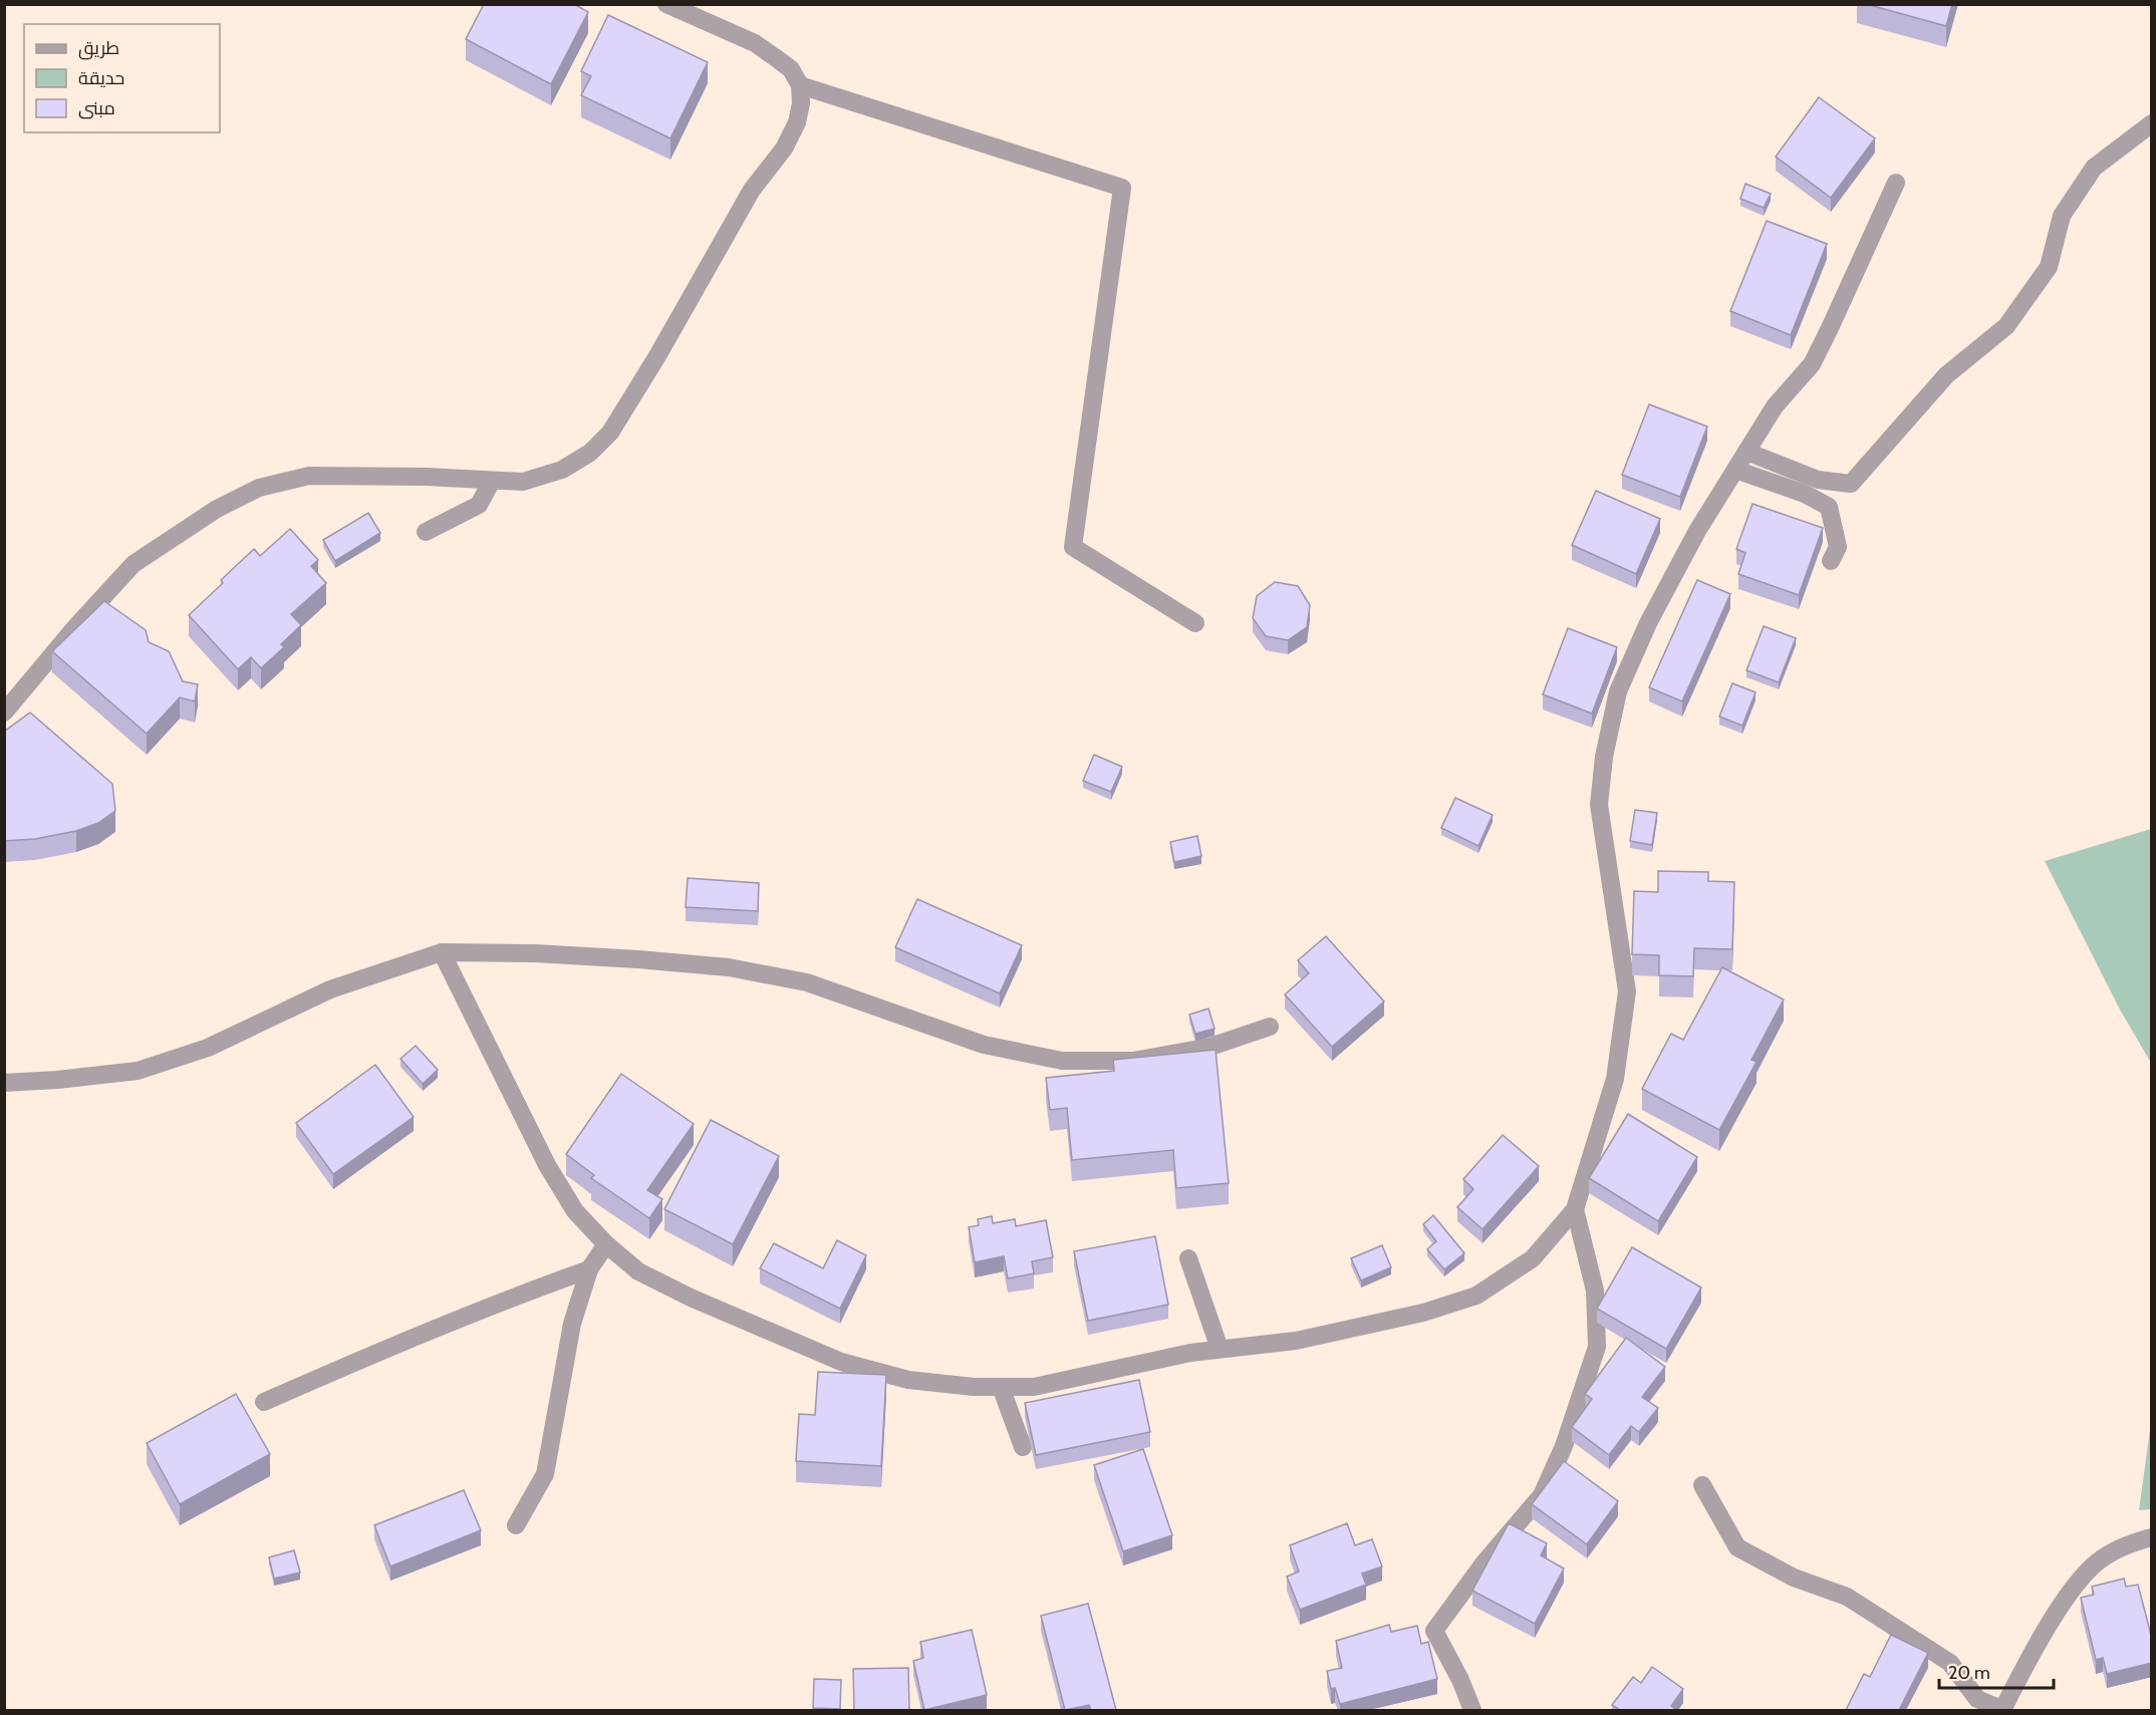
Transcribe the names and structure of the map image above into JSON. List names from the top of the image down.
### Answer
{
  "legend": ["طريق", "حديقة", "مبنى"],
  "scale_bar": "20 m"
}
